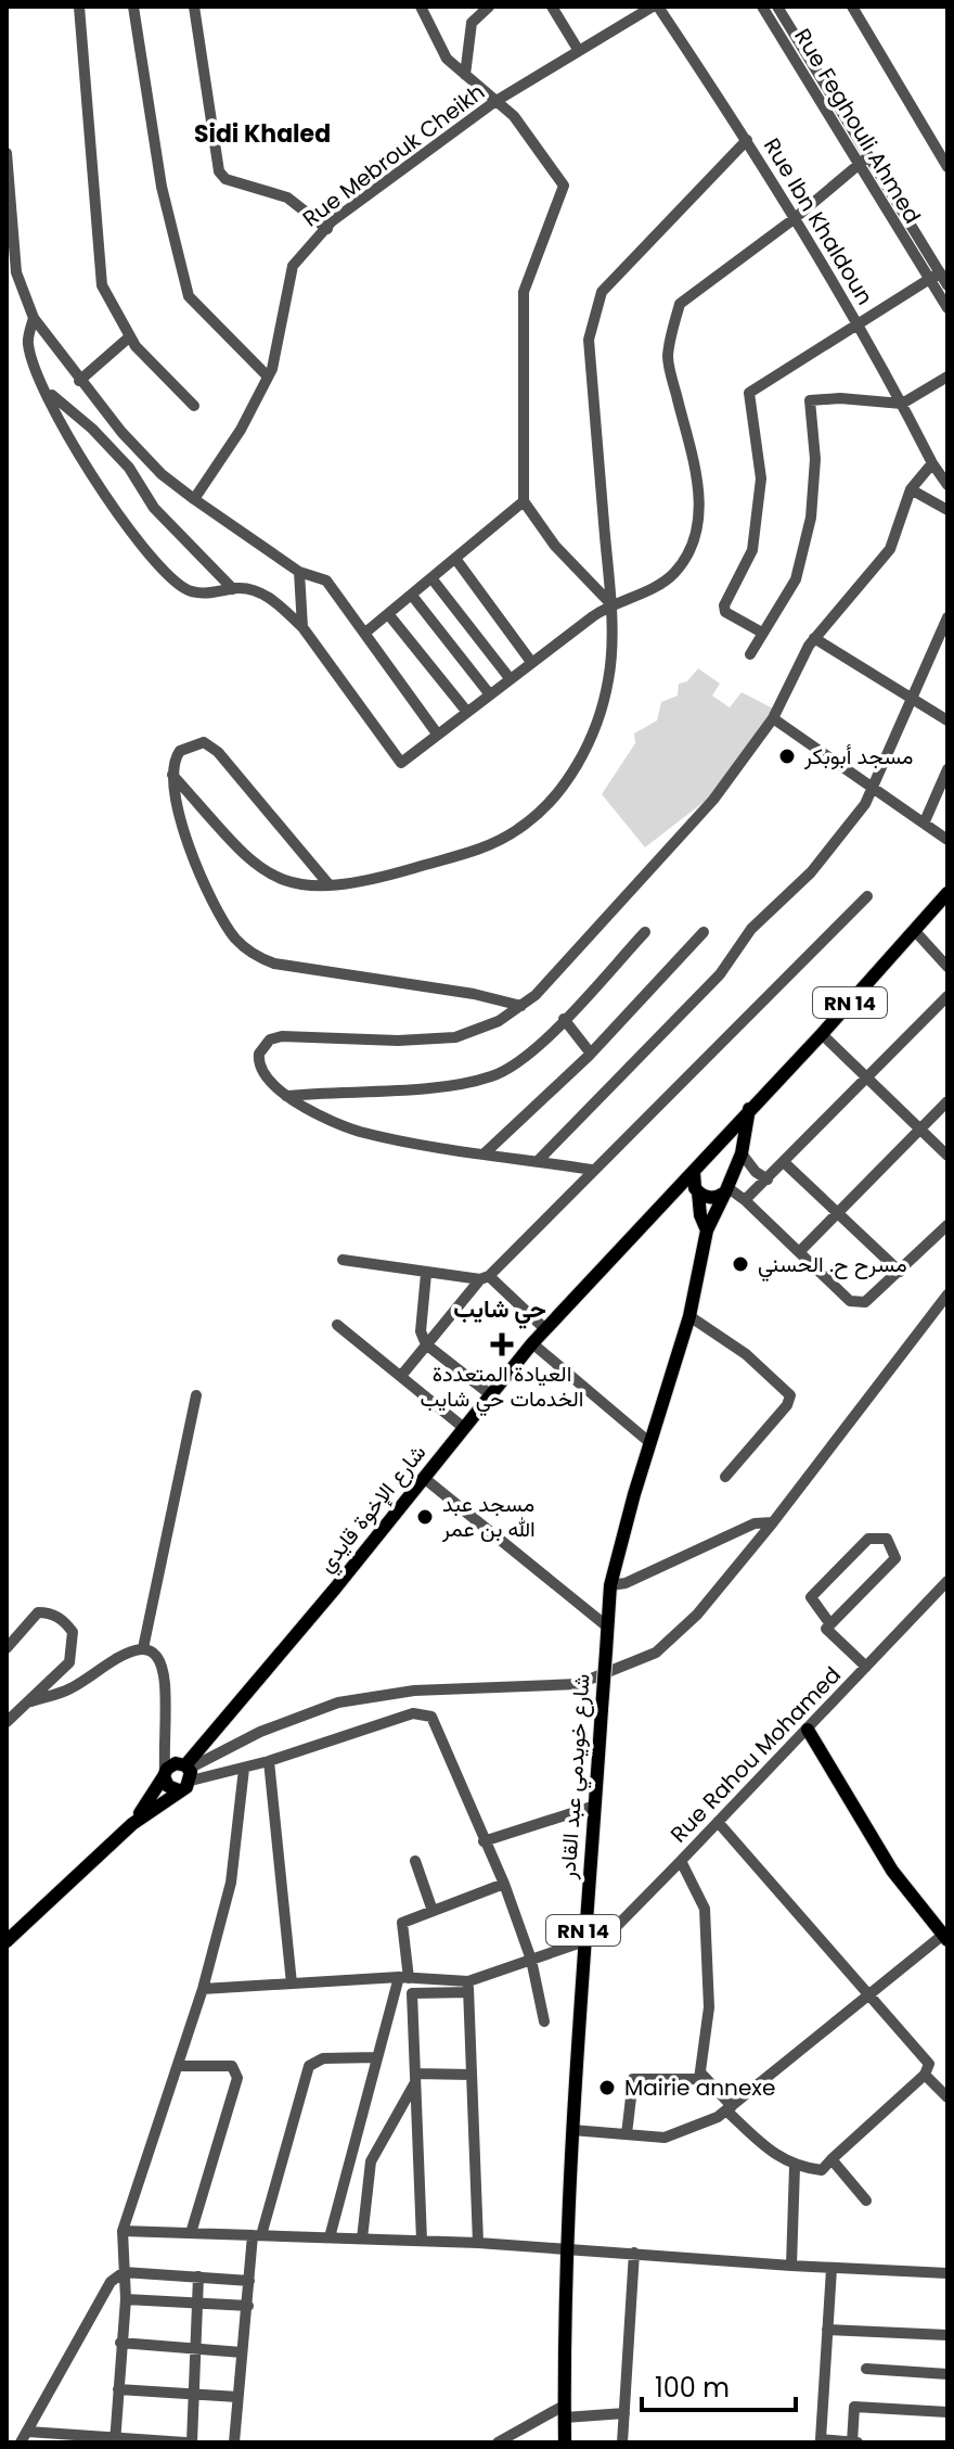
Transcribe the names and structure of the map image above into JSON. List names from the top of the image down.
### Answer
{
  "streets": {
    "main road": ["RN 14", "شارع الإخوة قايدي", "شارع خويدمي عبد القادر"],
    "street": [
      "Rue Feghouli Ahmed",
      "Rue Mebrouk Cheikh",
      "Rue Ibn Khaldoun",
      "Rue Rahou Mohamed"
    ]
  },
  "crossings": [
    ["Rue Mebrouk Cheikh", "Rue Ibn Khaldoun"],
    ["RN 14", "شارع الإخوة قايدي"],
    ["RN 14", "شارع خويدمي عبد القادر"],
    ["شارع الإخوة قايدي", "شارع خويدمي عبد القادر"],
    ["Rue Rahou Mohamed", "شارع خويدمي عبد القادر"]
  ],
  "districts": ["Sidi Khaled", "حي شايب"],
  "places": {
    "other": [
      "مسجد أبوبكر",
      "مسرح ح. الحسني",
      "مسجد عبد الله بن عمر",
      "Mairie annexe"
    ],
    "health": ["العيادة المتعددة الخدمات حي شايب"]
  },
  "scale_bar": "100 m"
}
